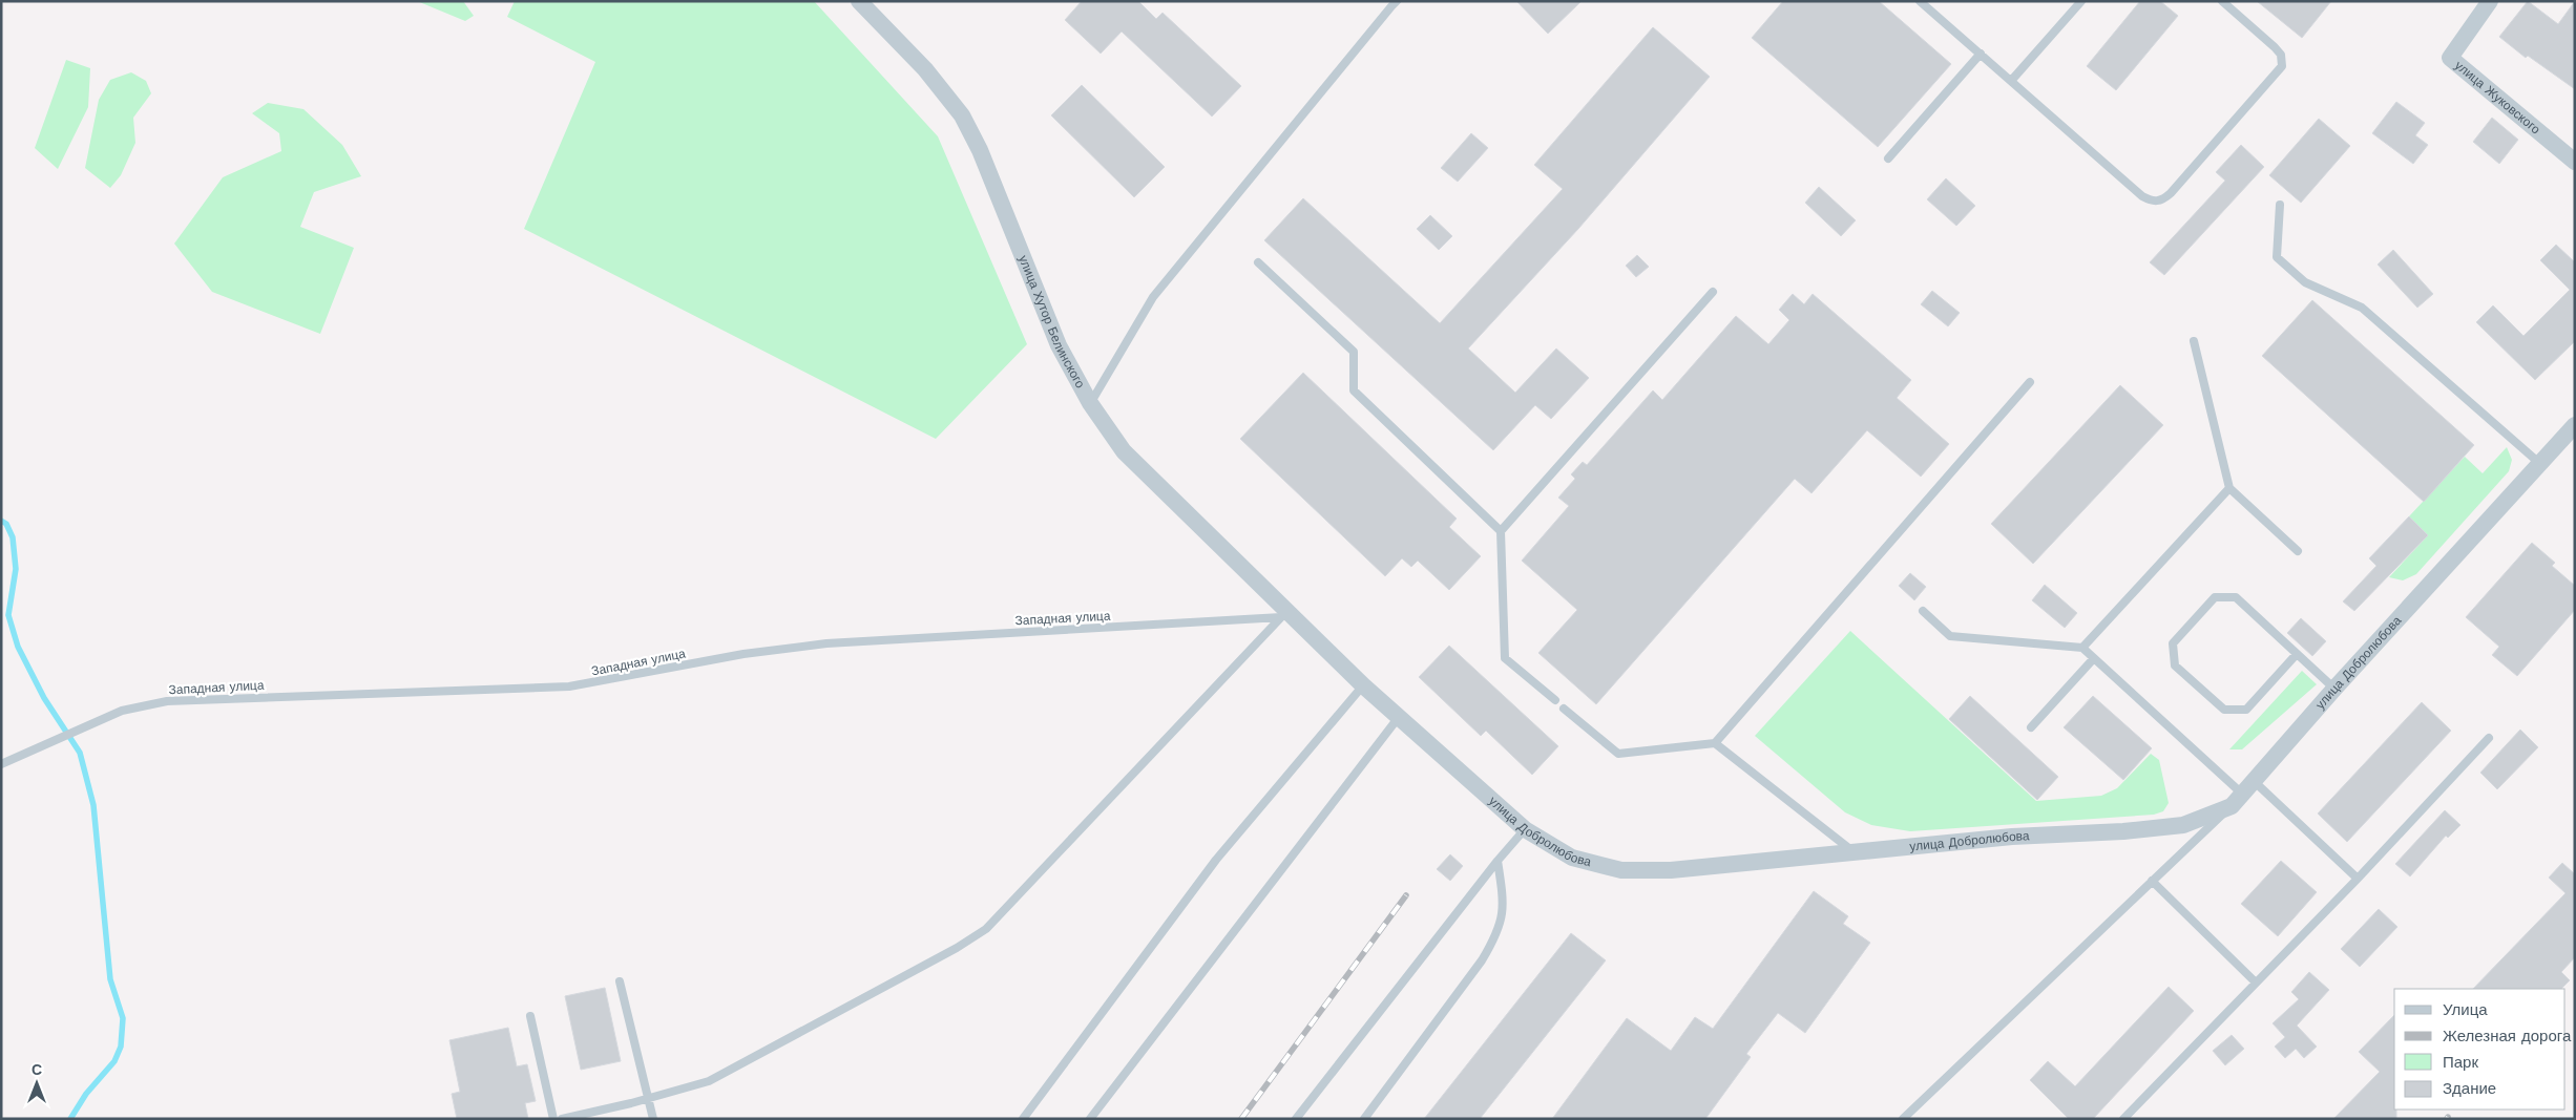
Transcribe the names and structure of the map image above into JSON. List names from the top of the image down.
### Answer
{
  "streets": {
    "street": ["улица Жуковского", "улица Хутор Белинского", "улица Добролюбова"],
    "lane": ["Западная улица"]
  },
  "crossings": [
    ["улица Хутор Белинского", "Западная улица"],
    ["улица Хутор Белинского", "улица Добролюбова"],
    ["Западная улица", "улица Добролюбова"]
  ],
  "legend": [
    "Улица",
    "Железная дорога",
    "Парк",
    "Здание"
  ],
  "north": "top"
}
